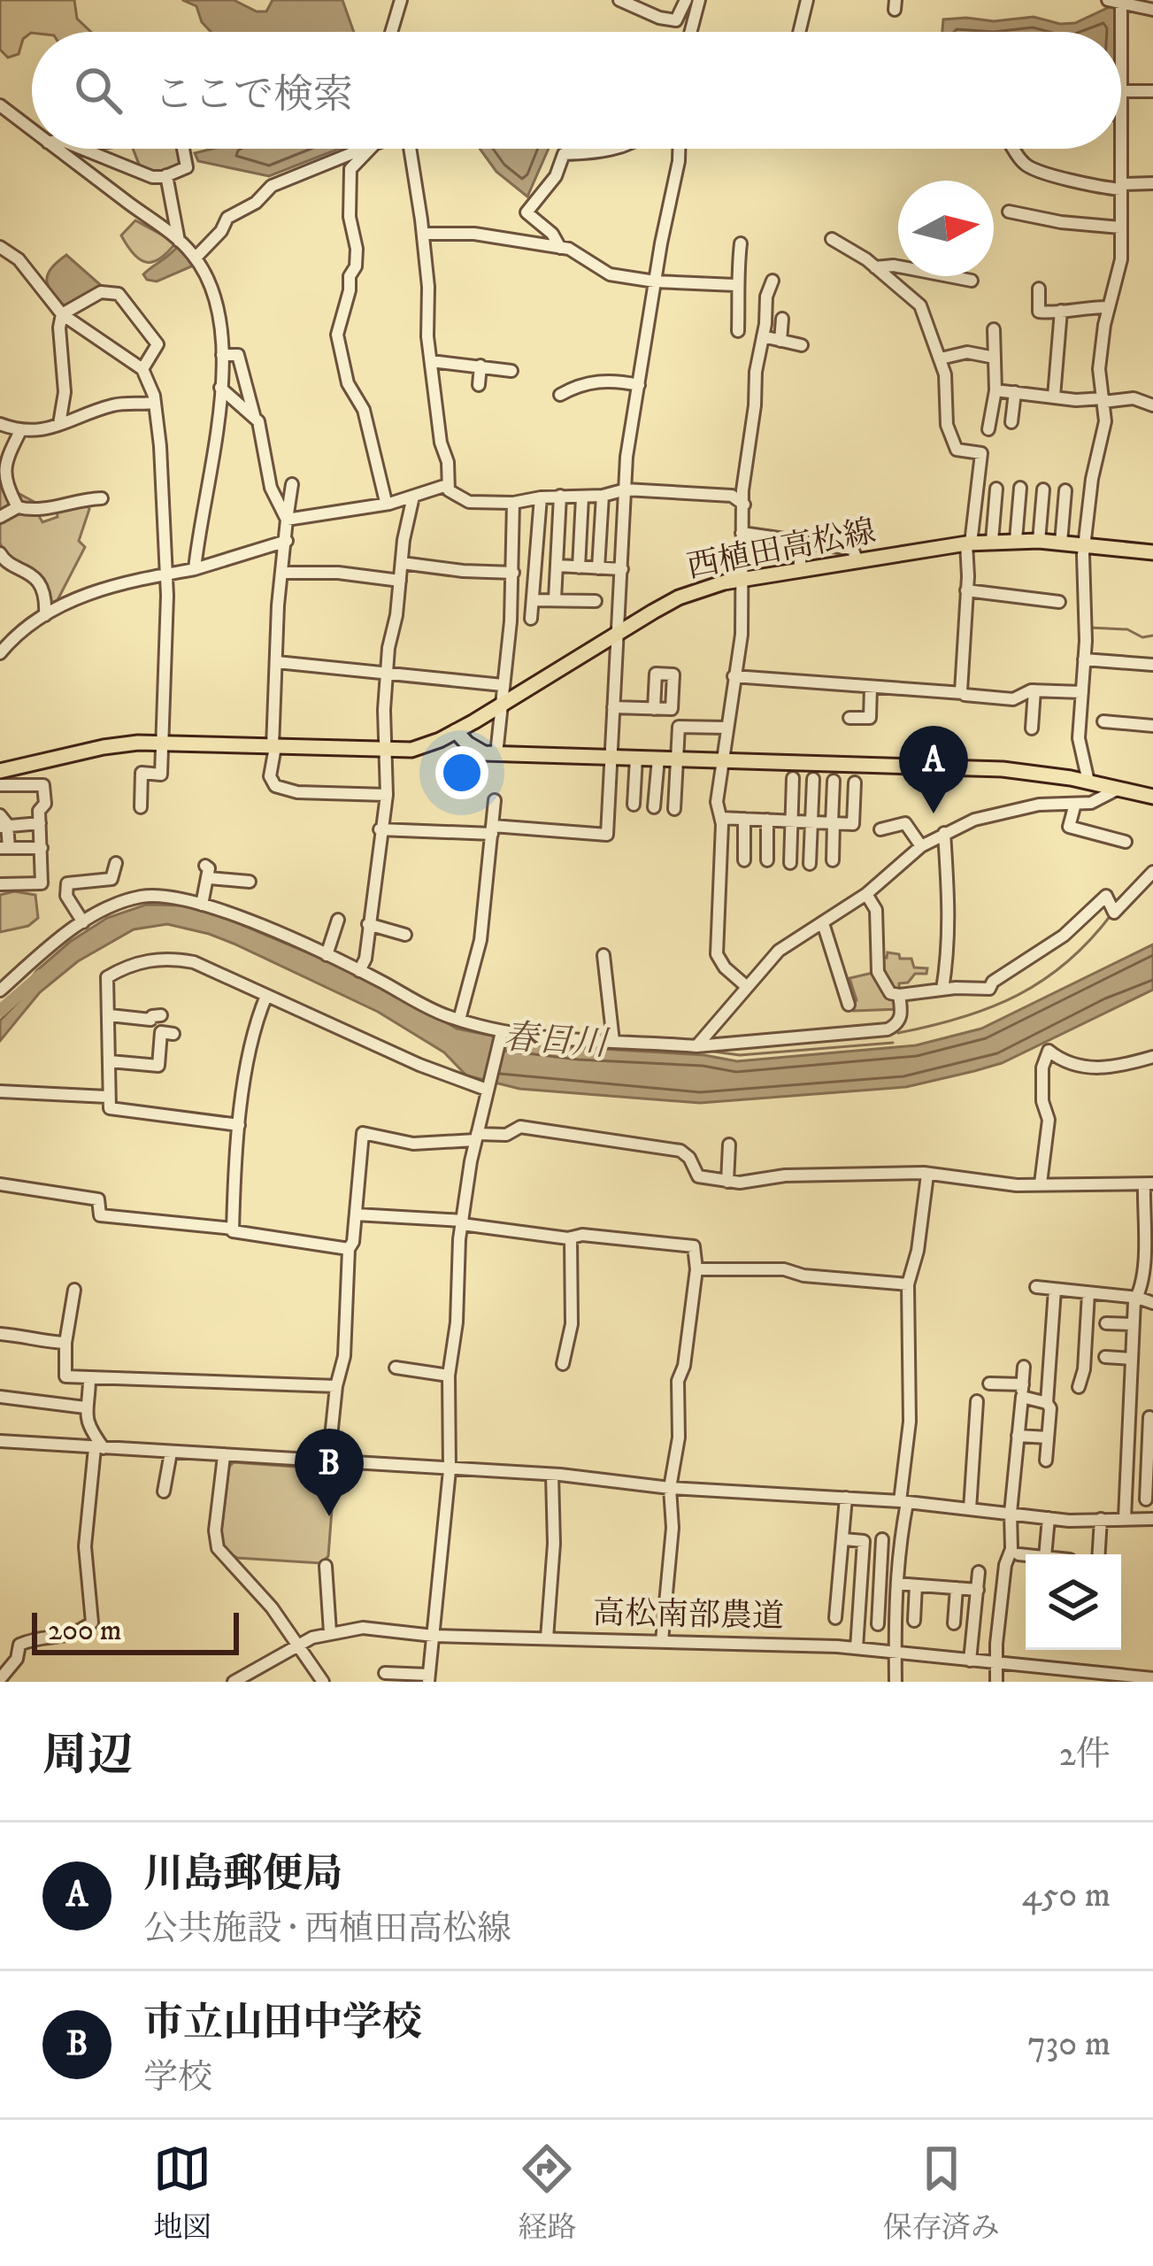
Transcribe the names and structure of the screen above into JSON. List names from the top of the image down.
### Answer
{
  "streets": {
    "main road": ["西植田高松線"],
    "street": ["高松南部農道"]
  },
  "water": ["春日川"],
  "scale_bar": "200 m",
  "north": "right",
  "page": {
    "search": "ここで検索",
    "pins": ["A", "B"],
    "scale": "200 m",
    "heading": ["周辺", "2件"],
    "list": [
      {
        "mark": "A",
        "name": "川島郵便局",
        "note": "公共施設 · 西植田高松線",
        "value": "450 m"
      },
      {
        "mark": "B",
        "name": "市立山田中学校",
        "note": "学校",
        "value": "730 m"
      }
    ],
    "nav": ["地図", "経路", "保存済み"]
  }
}
